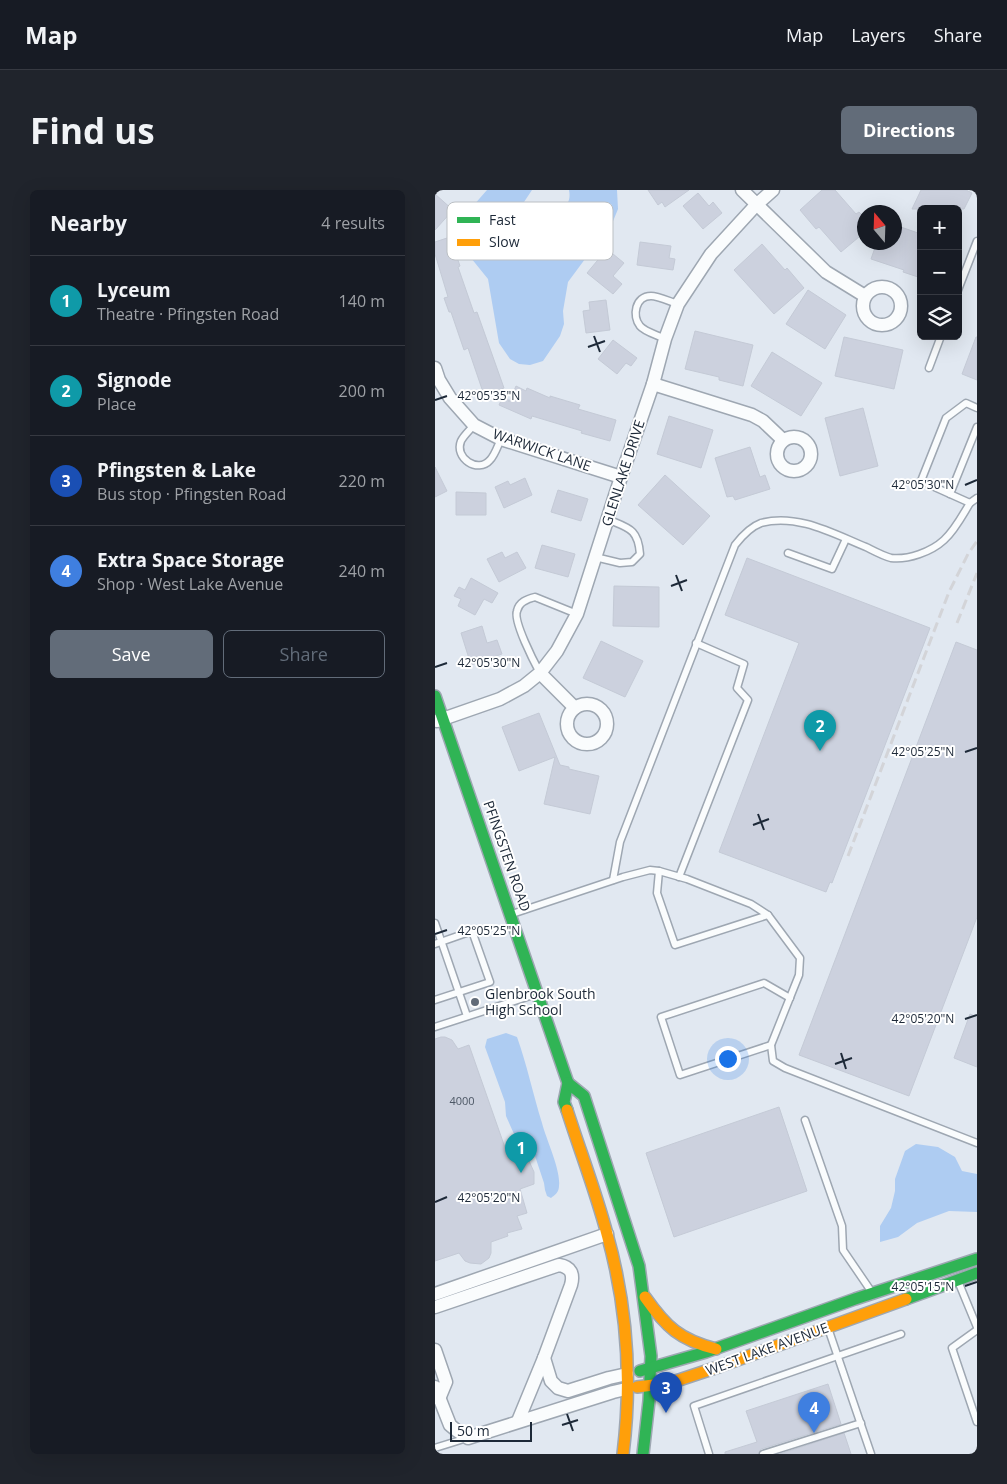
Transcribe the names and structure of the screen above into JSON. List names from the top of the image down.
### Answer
{
  "streets": {
    "main road": ["PFINGSTEN ROAD", "WEST LAKE AVENUE"],
    "street": ["WARWICK LANE", "GLENLAKE DRIVE"]
  },
  "crossings": [
    ["WARWICK LANE", "GLENLAKE DRIVE"],
    ["GLENLAKE DRIVE", "PFINGSTEN ROAD"],
    ["PFINGSTEN ROAD", "WEST LAKE AVENUE"]
  ],
  "places": ["Glenbrook South High School"],
  "house_numbers": ["4000"],
  "legend": ["Fast", "Slow"],
  "scale_bar": "50 m",
  "north": "top",
  "page": {
    "header": "Map",
    "nav": ["Map", "Layers", "Share"],
    "buttons": [
      "Directions",
      ["Save", "Share"]
    ],
    "title": "Find us",
    "heading": ["Nearby", "4 results"],
    "map_buttons": ["+", "−"],
    "list": [
      {
        "mark": "1",
        "name": "Lyceum",
        "note": "Theatre · Pfingsten Road",
        "value": "140 m"
      },
      {
        "mark": "2",
        "name": "Signode",
        "note": "Place",
        "value": "200 m"
      },
      {
        "mark": "3",
        "name": "Pfingsten & Lake",
        "note": "Bus stop · Pfingsten Road",
        "value": "220 m"
      },
      {
        "mark": "4",
        "name": "Extra Space Storage",
        "note": "Shop · West Lake Avenue",
        "value": "240 m"
      }
    ],
    "pins": [
      "2",
      "1",
      "3",
      "4"
    ],
    "scale": "50 m"
  },
  "coordinates": [
    "42°05'35\"N",
    "42°05'30\"N",
    "42°05'25\"N",
    "42°05'20\"N",
    "42°05'15\"N"
  ]
}
